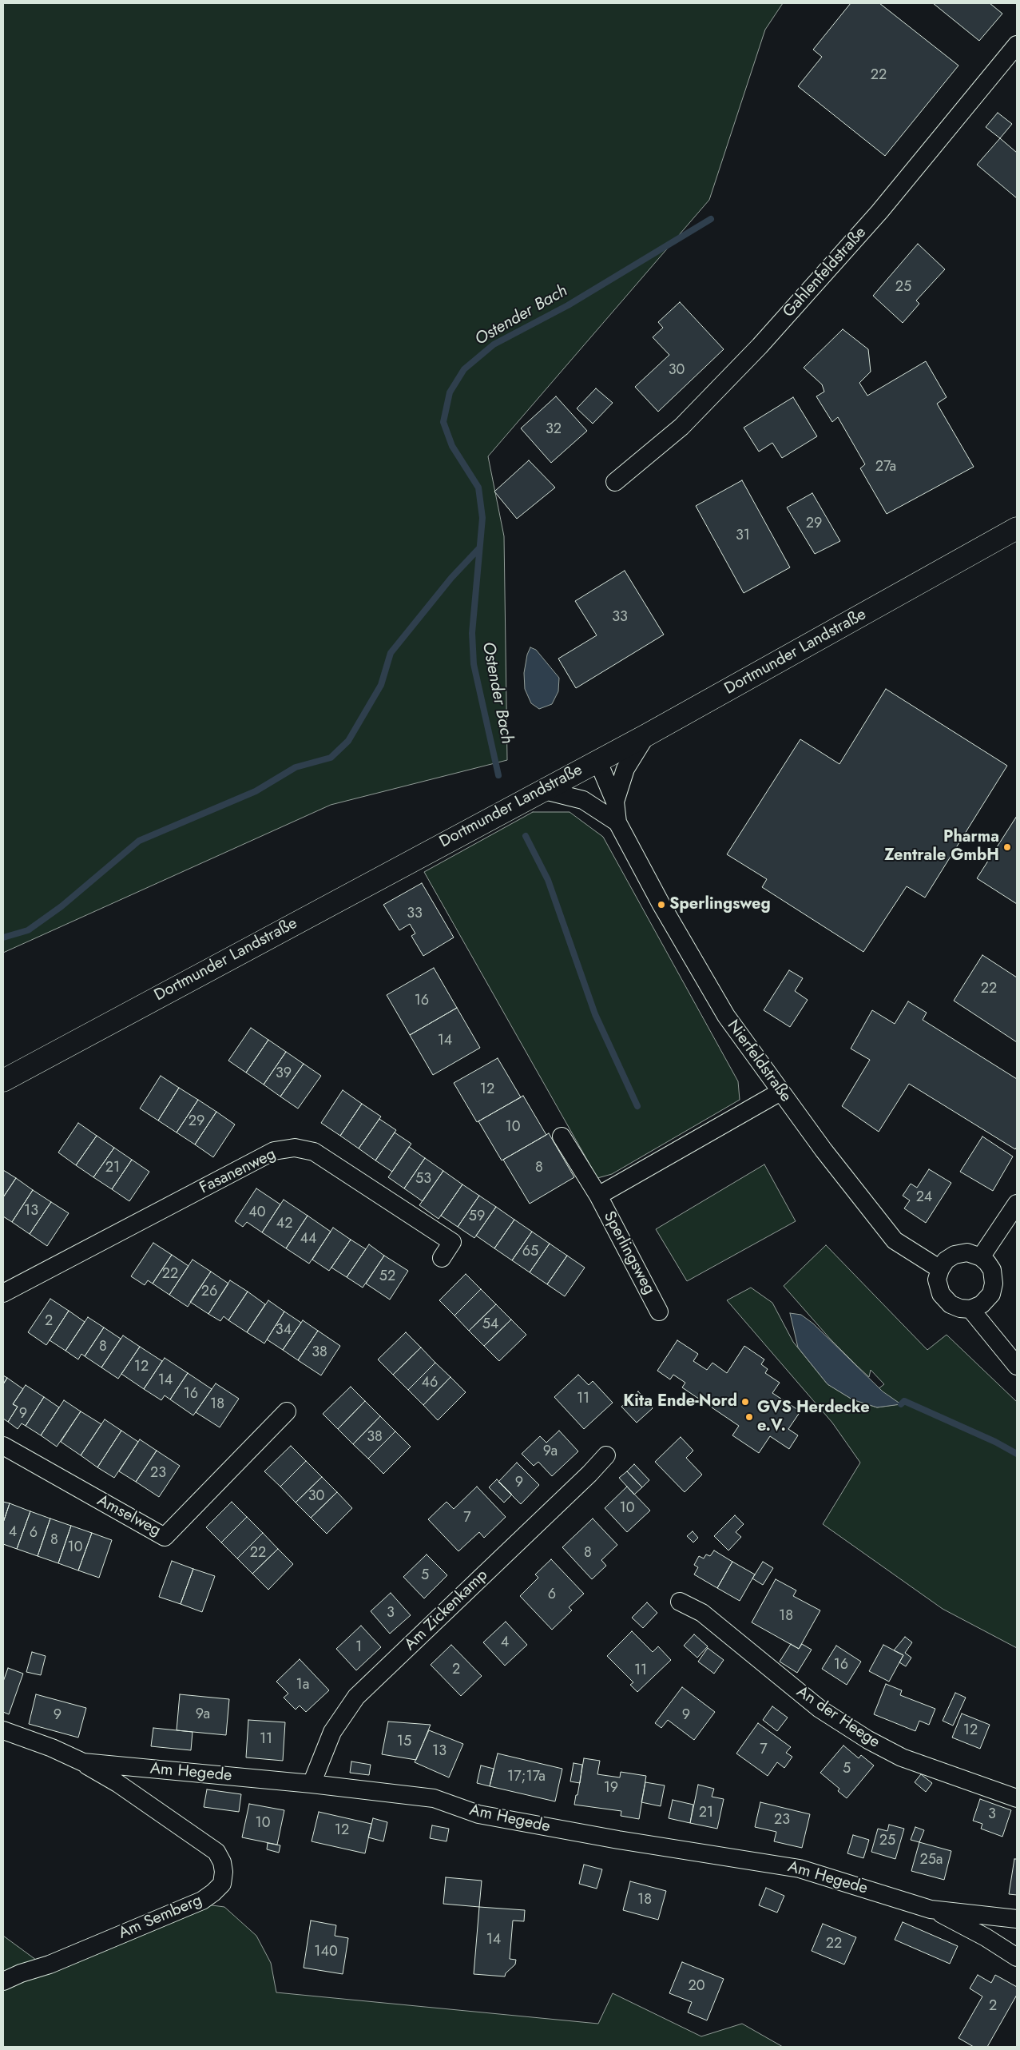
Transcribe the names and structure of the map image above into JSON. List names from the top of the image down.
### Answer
{
  "streets": {
    "main road": ["Dortmunder Landstraße"],
    "street": [
      "Gahlenfeldstraße",
      "Nierfeldstraße",
      "Fasanenweg",
      "Sperlingsweg",
      "Amselweg",
      "Am Zickenkamp",
      "An der Heege",
      "Am Hegede",
      "Am Semberg"
    ]
  },
  "crossings": [
    ["Dortmunder Landstraße", "Nierfeldstraße"],
    ["Nierfeldstraße", "Sperlingsweg"],
    ["Am Zickenkamp", "Am Hegede"],
    ["Am Hegede", "Am Semberg"]
  ],
  "water": ["Ostender Bach"],
  "places": [
    "Pharma Zentrale GmbH",
    "Sperlingsweg",
    "Kita Ende-Nord",
    "GVS Herdecke e.V."
  ],
  "house_numbers": [
    "22",
    "25",
    "30",
    "32",
    "27a",
    "29",
    "31",
    "33",
    "33",
    "22",
    "16",
    "14",
    "39",
    "12",
    "29",
    "10",
    "21",
    "8",
    "53",
    "24",
    "13",
    "40",
    "59",
    "42",
    "44",
    "65",
    "22",
    "52",
    "26",
    "2",
    "54",
    "34",
    "8",
    "38",
    "12",
    "14",
    "46",
    "16",
    "11",
    "18",
    "9",
    "38",
    "9a",
    "23",
    "9",
    "30",
    "10",
    "7",
    "4",
    "6",
    "8",
    "10",
    "22",
    "8",
    "5",
    "6",
    "3",
    "18",
    "4",
    "1",
    "16",
    "2",
    "11",
    "1a",
    "9a",
    "9",
    "9",
    "12",
    "11",
    "15",
    "7",
    "13",
    "5",
    "17;17a",
    "19",
    "21",
    "3",
    "23",
    "10",
    "12",
    "25",
    "25a",
    "18",
    "14",
    "22",
    "140",
    "20",
    "2"
  ]
}
